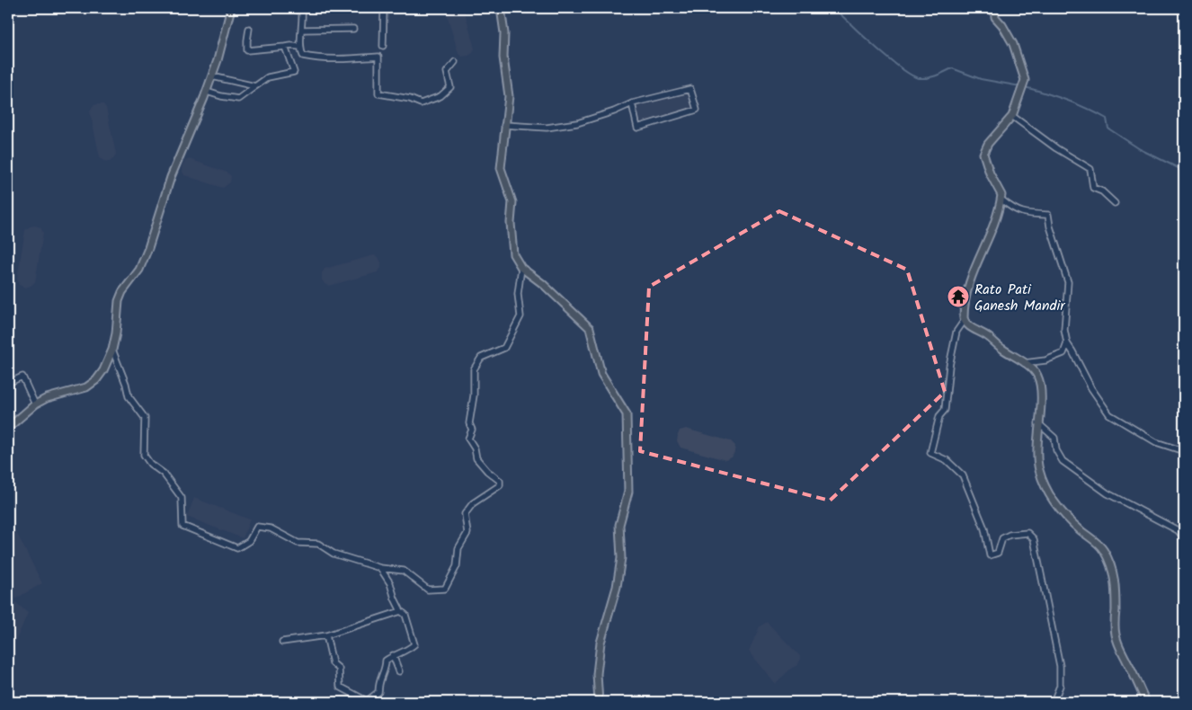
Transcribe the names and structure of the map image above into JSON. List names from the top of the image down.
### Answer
{
  "places": {
    "temple": ["Rato Pati Ganesh Mandir"]
  }
}
